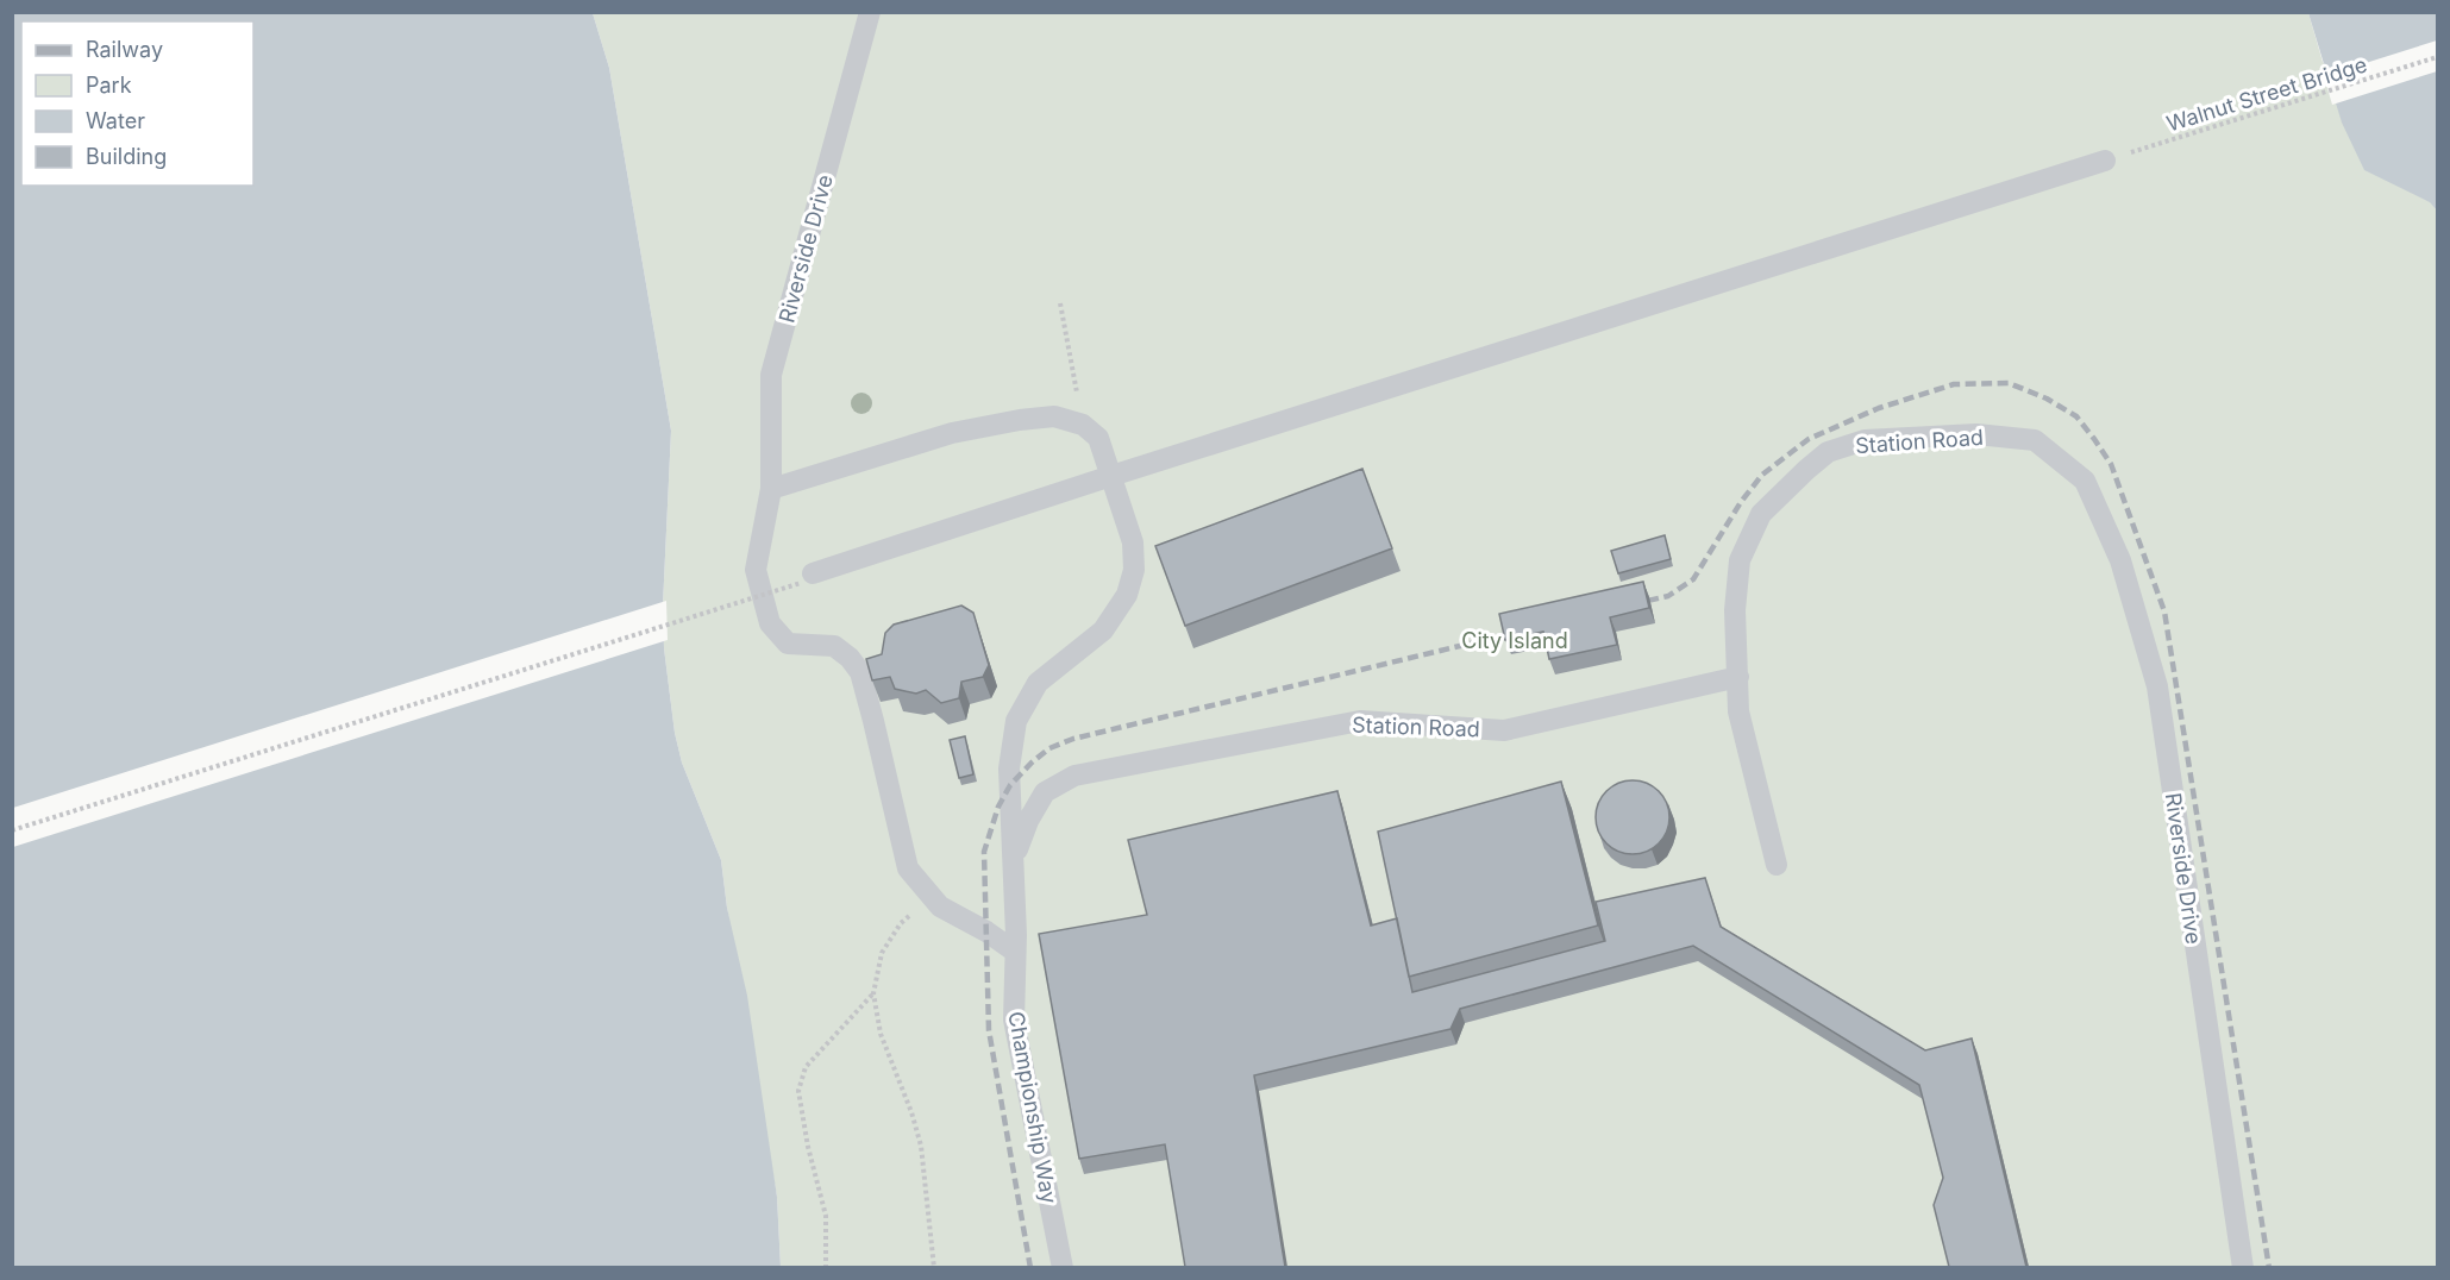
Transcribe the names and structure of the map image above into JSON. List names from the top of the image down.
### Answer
{
  "streets": {
    "lane": ["Riverside Drive", "Station Road", "Championship Way"],
    "path": ["Walnut Street Bridge"]
  },
  "crossings": [
    ["Riverside Drive", "Station Road"],
    ["Riverside Drive", "Championship Way"],
    ["Station Road", "Championship Way"]
  ],
  "parks": ["City Island"],
  "legend": [
    "Railway",
    "Park",
    "Water",
    "Building"
  ]
}
